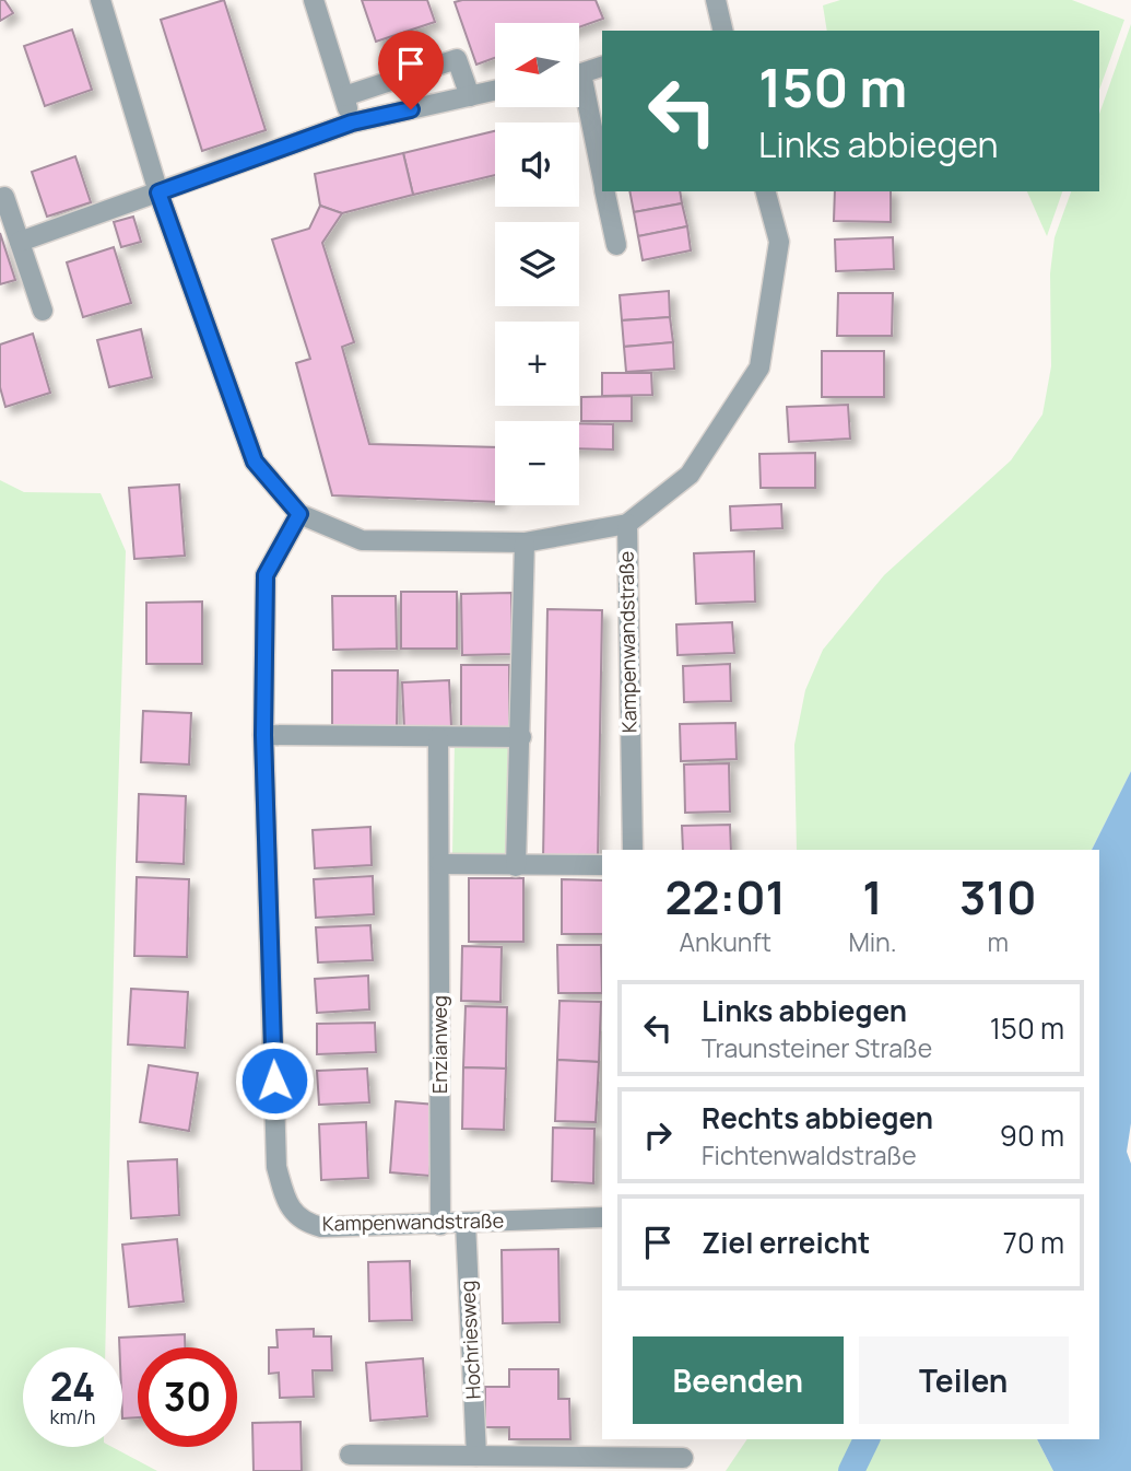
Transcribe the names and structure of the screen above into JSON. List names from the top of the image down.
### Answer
{
  "streets": {
    "street": ["Kampenwandstraße", "Enzianweg", "Hochriesweg"]
  },
  "crossings": [
    ["Kampenwandstraße", "Enzianweg"],
    ["Kampenwandstraße", "Hochriesweg"]
  ],
  "north": "left",
  "page": {
    "map_buttons": ["+", "−"],
    "turn": ["150 m", "Links abbiegen"],
    "eta": [
      "22:01",
      "Ankunft",
      "1",
      "Min.",
      "310",
      "m"
    ],
    "list": [
      {
        "name": "Links abbiegen",
        "note": "Traunsteiner Straße",
        "value": "150 m"
      },
      {
        "name": "Rechts abbiegen",
        "note": "Fichtenwaldstraße",
        "value": "90 m"
      },
      {
        "name": "Ziel erreicht",
        "value": "70 m"
      }
    ],
    "buttons": ["Beenden", "Teilen"],
    "speed": "24 km/h",
    "limit": "30"
  }
}
